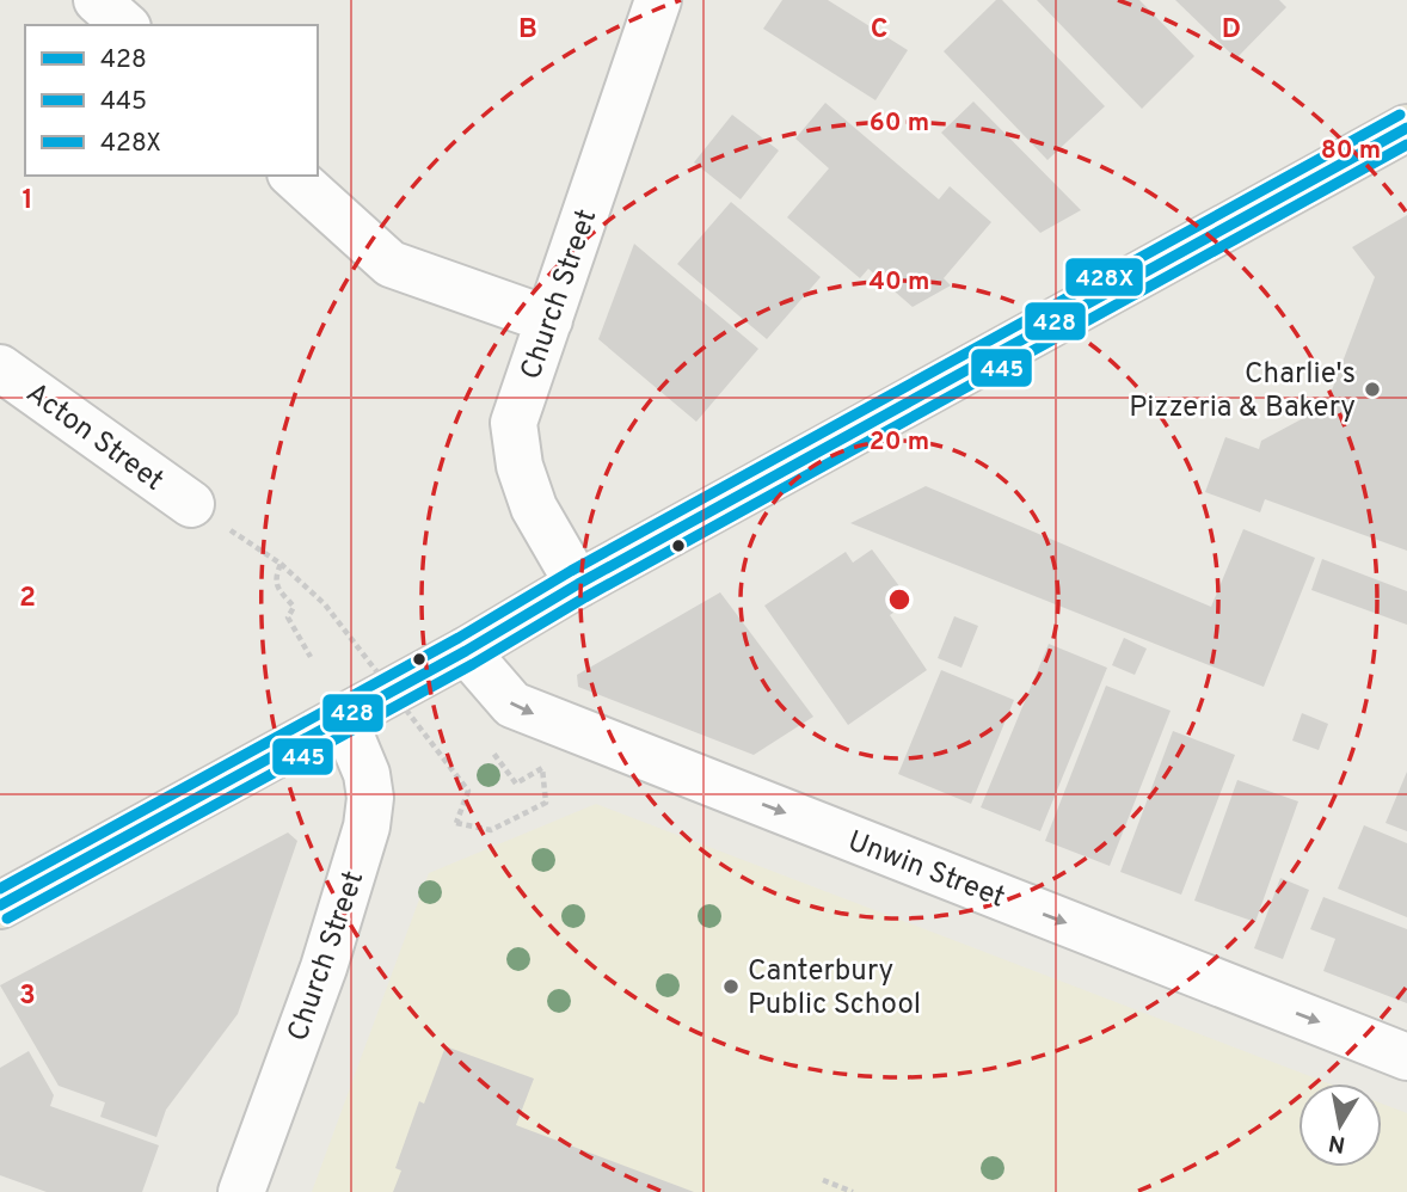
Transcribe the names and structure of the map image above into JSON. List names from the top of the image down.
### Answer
{
  "streets": {
    "street": ["Church Street", "Acton Street", "Unwin Street"]
  },
  "one_way": ["Unwin Street"],
  "places": ["Charlie's Pizzeria & Bakery", "Canterbury Public School"],
  "lines": ["transit line 428X", "transit line 428", "transit line 445"],
  "legend": ["428", "445", "428X"],
  "north": "bottom",
  "grid": {
    "columns": ["B", "C", "D"],
    "rows": ["1", "2", "3"]
  },
  "rings": [
    "60 m",
    "80 m",
    "40 m",
    "20 m"
  ]
}
